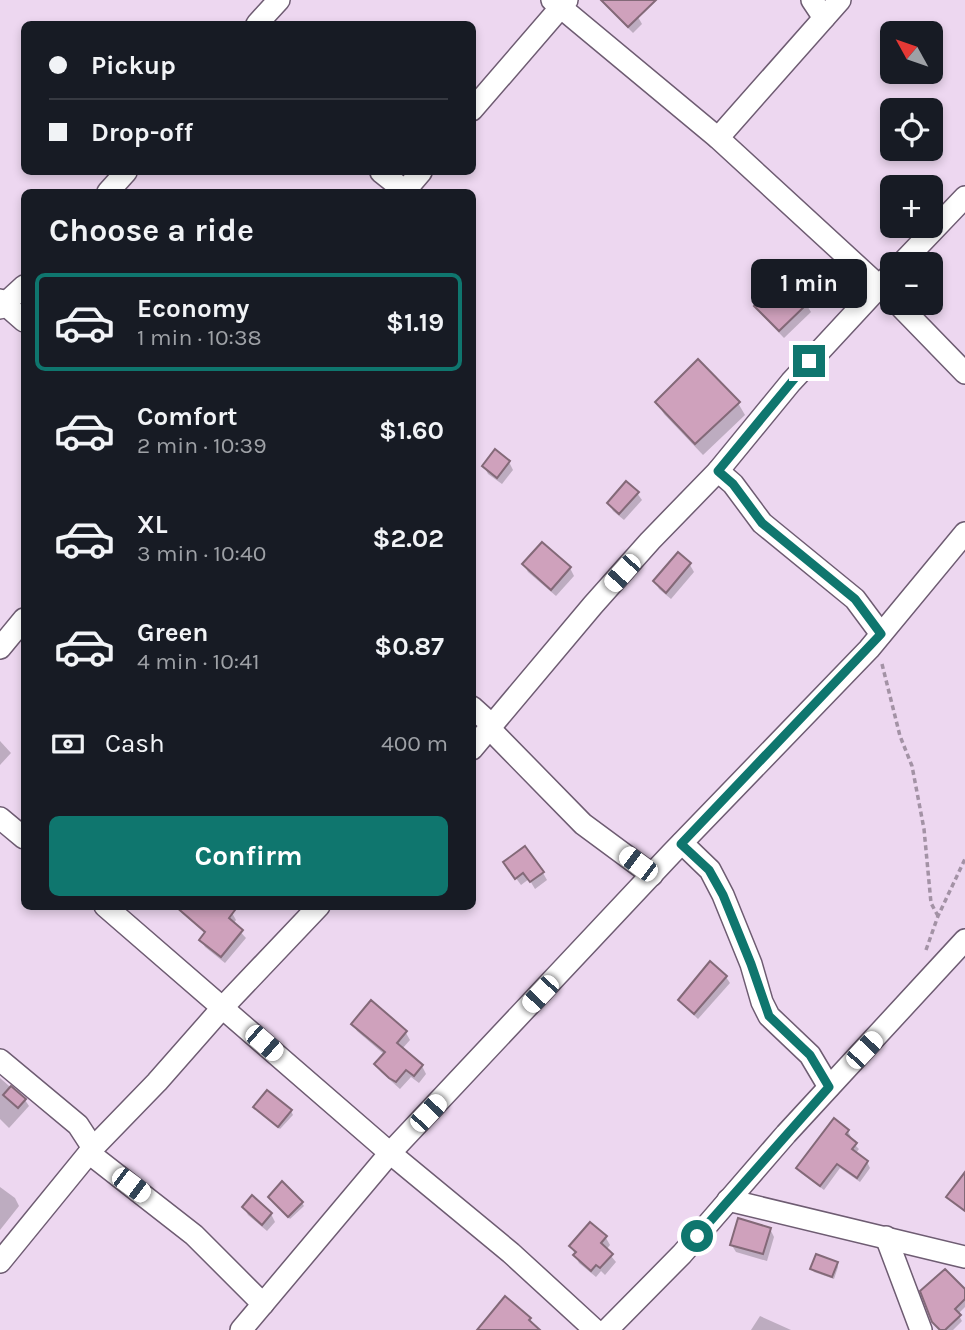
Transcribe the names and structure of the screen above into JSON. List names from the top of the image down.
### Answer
{
  "north": "top left",
  "page": {
    "map_buttons": ["+", "−"],
    "banner": ["Pickup", "Drop-off"],
    "heading": "Choose a ride",
    "bubble": "1 min",
    "list": [
      {
        "name": "Economy",
        "note": "1 min · 10:38",
        "value": "$1.19"
      },
      {
        "name": "Comfort",
        "note": "2 min · 10:39",
        "value": "$1.60"
      },
      {
        "name": "XL",
        "note": "3 min · 10:40",
        "value": "$2.02"
      },
      {
        "name": "Green",
        "note": "4 min · 10:41",
        "value": "$0.87"
      }
    ],
    "pay": ["Cash", "400 m"],
    "buttons": "Confirm"
  }
}
